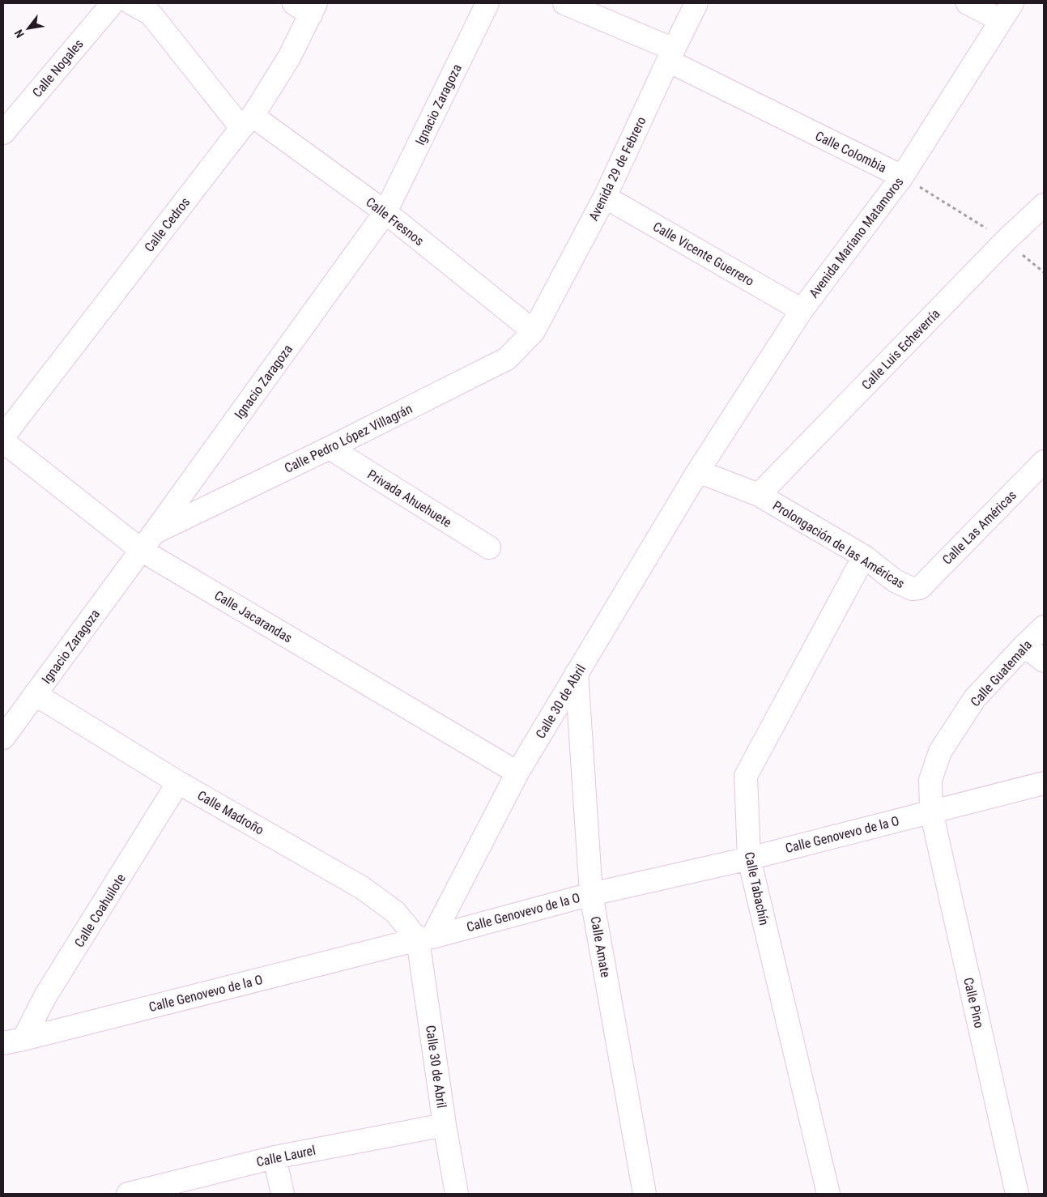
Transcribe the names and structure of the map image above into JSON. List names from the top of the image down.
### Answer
{
  "streets": {
    "street": [
      "Calle Nogales",
      "Ignacio Zaragoza",
      "Calle Colombia",
      "Avenida 29 de Febrero",
      "Calle Fresnos",
      "Calle Cedros",
      "Avenida Mariano Matamoros",
      "Calle Vicente Guerrero",
      "Calle Luis Echeverría",
      "Calle Pedro López Villagrán",
      "Privada Ahuehuete",
      "Calle Las Américas",
      "Prolongación de las Américas",
      "Calle Jacarandas",
      "Calle Guatemala",
      "Calle 30 de Abril",
      "Calle Madroño",
      "Calle Genovevo de la O",
      "Calle Tabachín",
      "Calle Coahuilote",
      "Calle Amate",
      "Calle Pino",
      "Calle Laurel"
    ]
  },
  "crossings": [
    ["Ignacio Zaragoza", "Calle Fresnos"],
    ["Ignacio Zaragoza", "Calle Pedro López Villagrán"],
    ["Ignacio Zaragoza", "Calle Jacarandas"],
    ["Ignacio Zaragoza", "Calle Madroño"],
    ["Calle Colombia", "Avenida 29 de Febrero"],
    ["Calle Colombia", "Avenida Mariano Matamoros"],
    ["Calle Colombia", "Calle Luis Echeverría"],
    ["Avenida 29 de Febrero", "Calle Fresnos"],
    ["Avenida 29 de Febrero", "Calle Vicente Guerrero"],
    ["Avenida 29 de Febrero", "Calle Pedro López Villagrán"],
    ["Calle Fresnos", "Calle Cedros"],
    ["Calle Fresnos", "Calle Pedro López Villagrán"],
    ["Avenida Mariano Matamoros", "Calle Vicente Guerrero"],
    ["Avenida Mariano Matamoros", "Prolongación de las Américas"],
    ["Avenida Mariano Matamoros", "Calle 30 de Abril"],
    ["Calle Luis Echeverría", "Prolongación de las Américas"],
    ["Calle Pedro López Villagrán", "Privada Ahuehuete"],
    ["Calle Pedro López Villagrán", "Calle Jacarandas"],
    ["Calle Las Américas", "Prolongación de las Américas"],
    ["Prolongación de las Américas", "Calle 30 de Abril"],
    ["Prolongación de las Américas", "Calle Tabachín"],
    ["Calle Jacarandas", "Calle 30 de Abril"],
    ["Calle Guatemala", "Calle Genovevo de la O"],
    ["Calle Guatemala", "Calle Pino"],
    ["Calle 30 de Abril", "Calle Madroño"],
    ["Calle 30 de Abril", "Calle Genovevo de la O"],
    ["Calle 30 de Abril", "Calle Amate"],
    ["Calle 30 de Abril", "Calle Laurel"],
    ["Calle Madroño", "Calle Genovevo de la O"],
    ["Calle Madroño", "Calle Coahuilote"],
    ["Calle Genovevo de la O", "Calle Tabachín"],
    ["Calle Genovevo de la O", "Calle Coahuilote"],
    ["Calle Genovevo de la O", "Calle Amate"],
    ["Calle Genovevo de la O", "Calle Pino"]
  ],
  "north": "bottom left"
}
